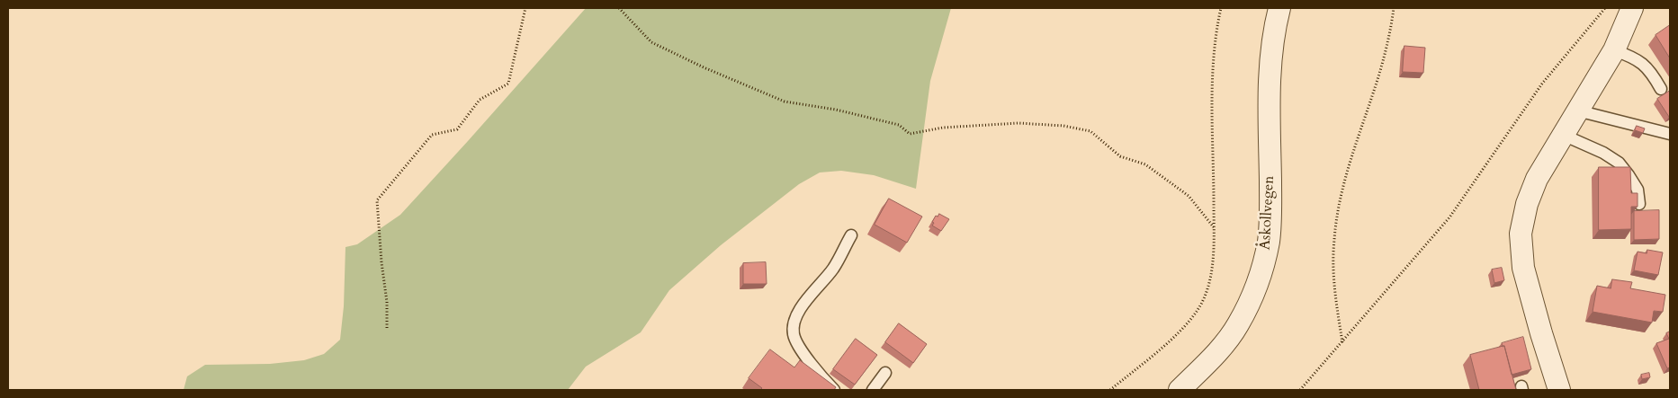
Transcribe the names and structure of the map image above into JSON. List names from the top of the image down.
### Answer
{
  "streets": {
    "street": ["Åskollvegen"]
  }
}
